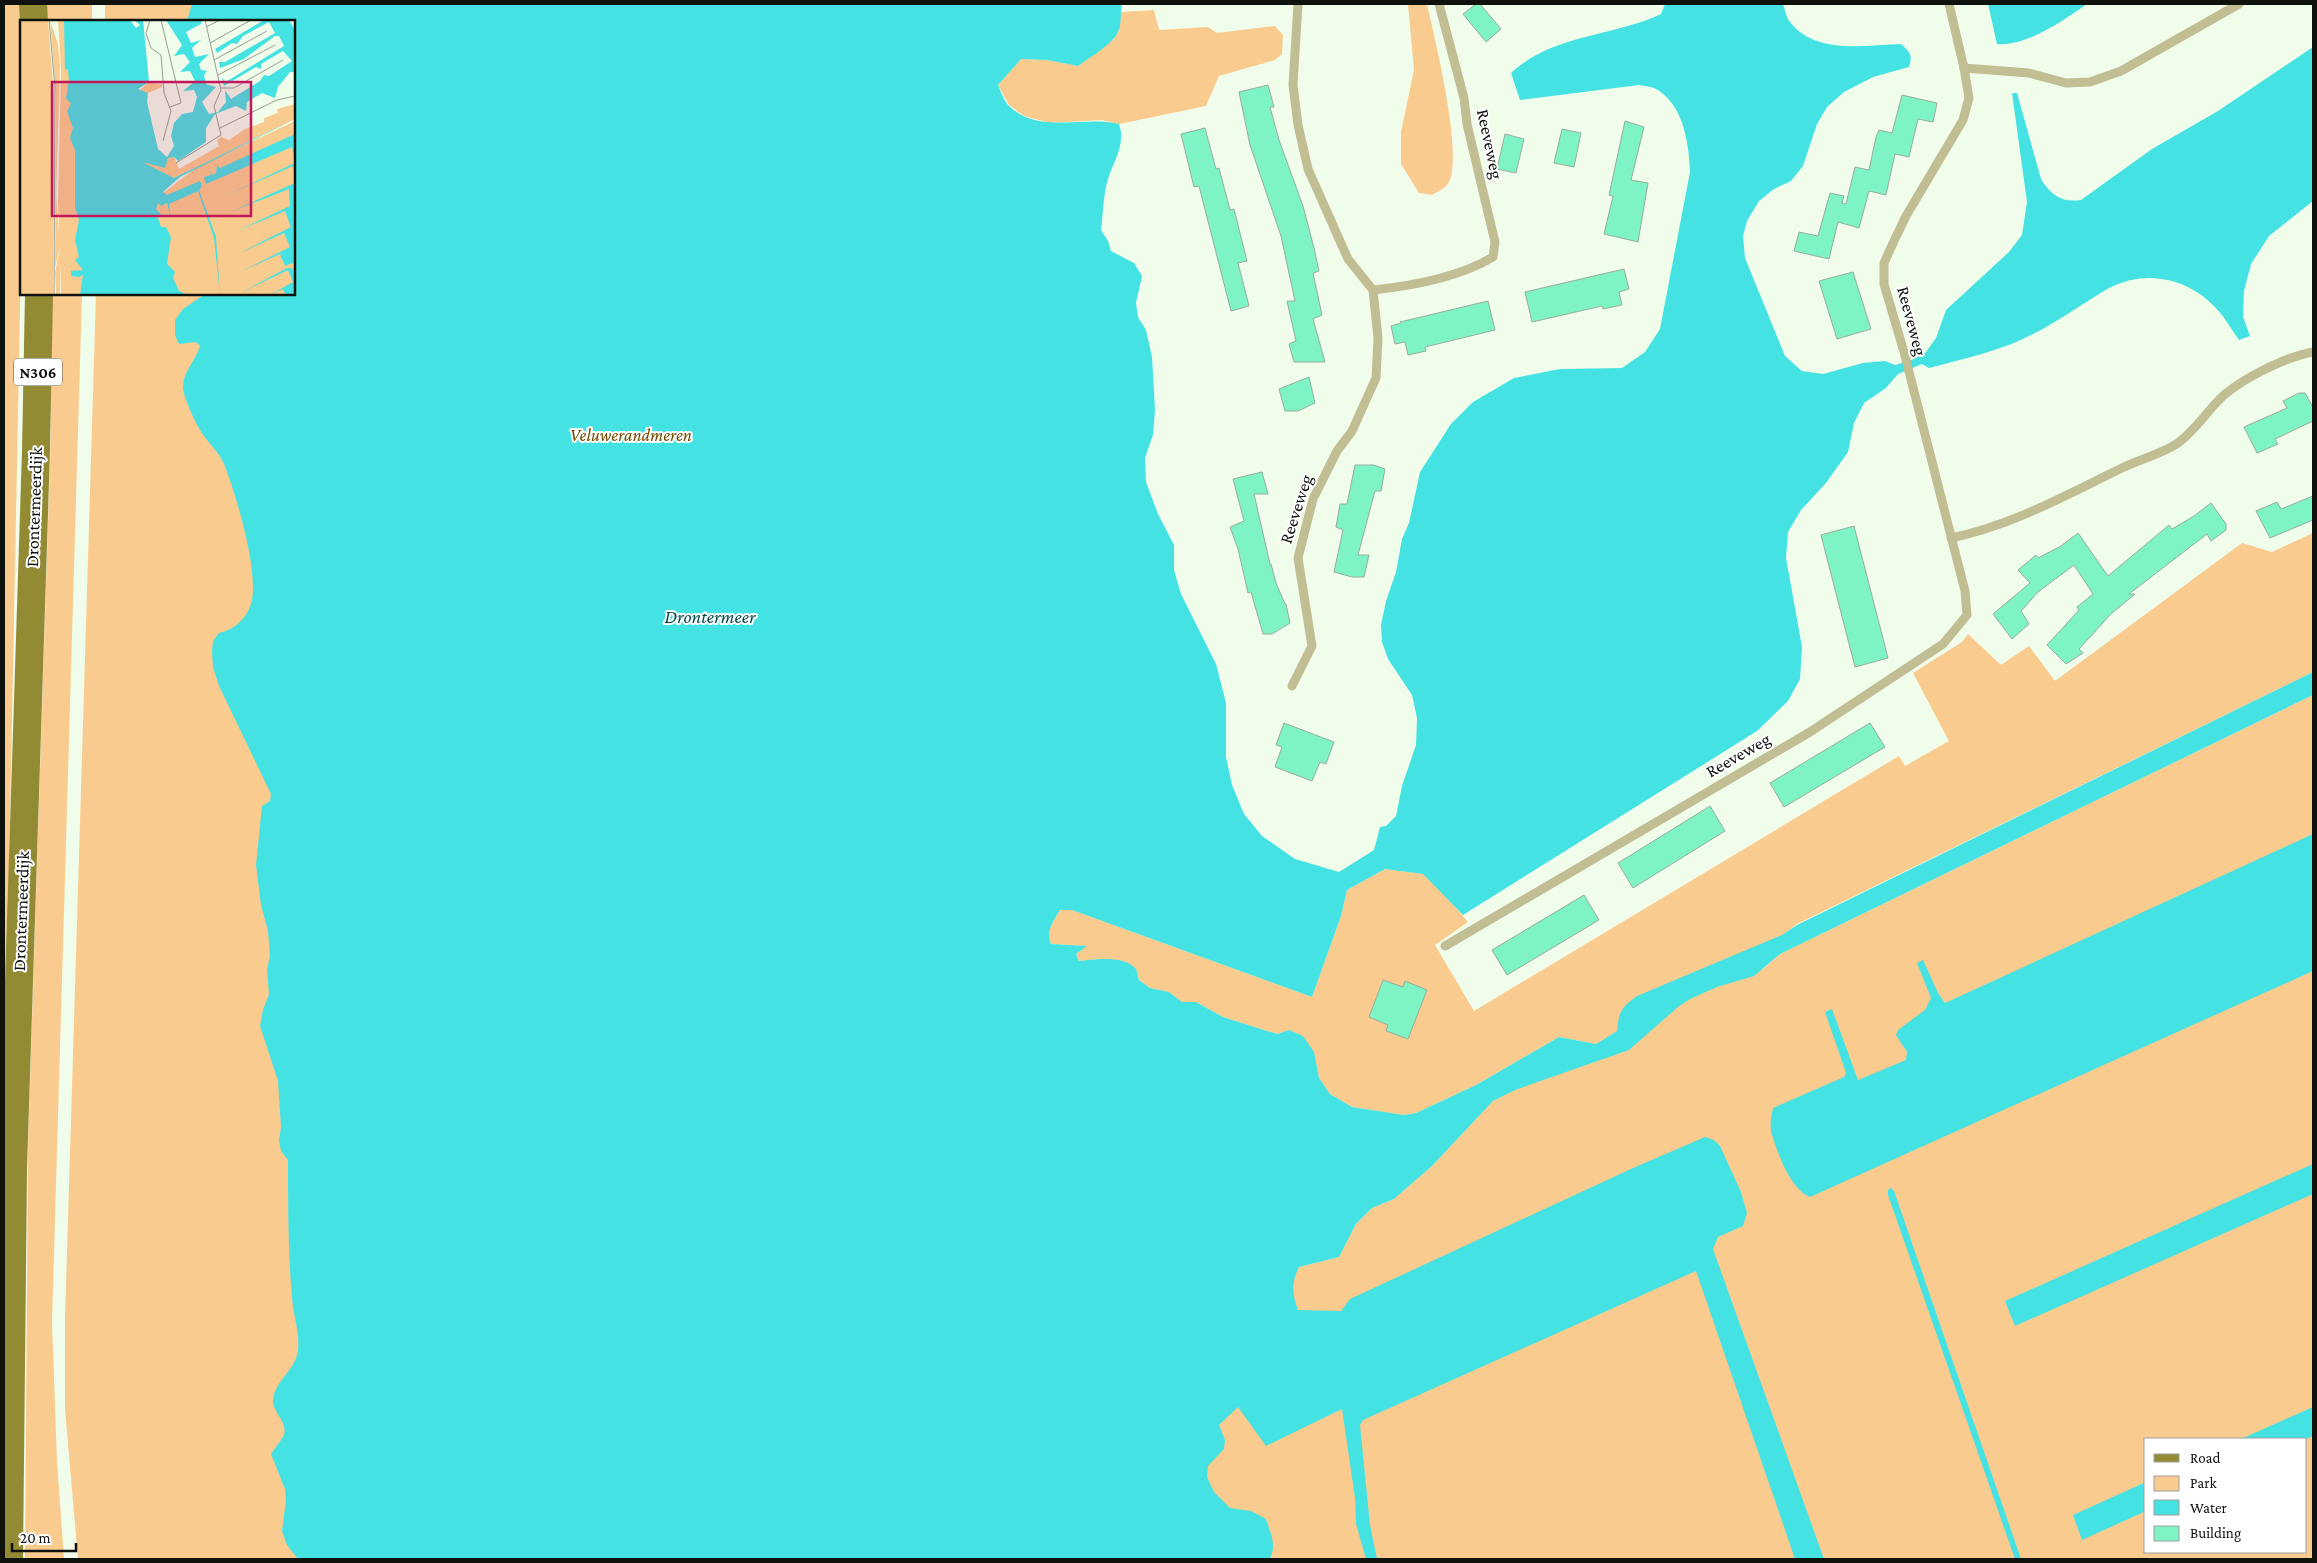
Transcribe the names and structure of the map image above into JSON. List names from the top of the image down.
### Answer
{
  "streets": {
    "main road": ["N306", "Drontermeerdijk"],
    "lane": ["Reeveweg"]
  },
  "water": ["Drontermeer"],
  "parks": ["Veluwerandmeren"],
  "legend": [
    "Road",
    "Park",
    "Water",
    "Building"
  ],
  "scale_bar": "20 m"
}
